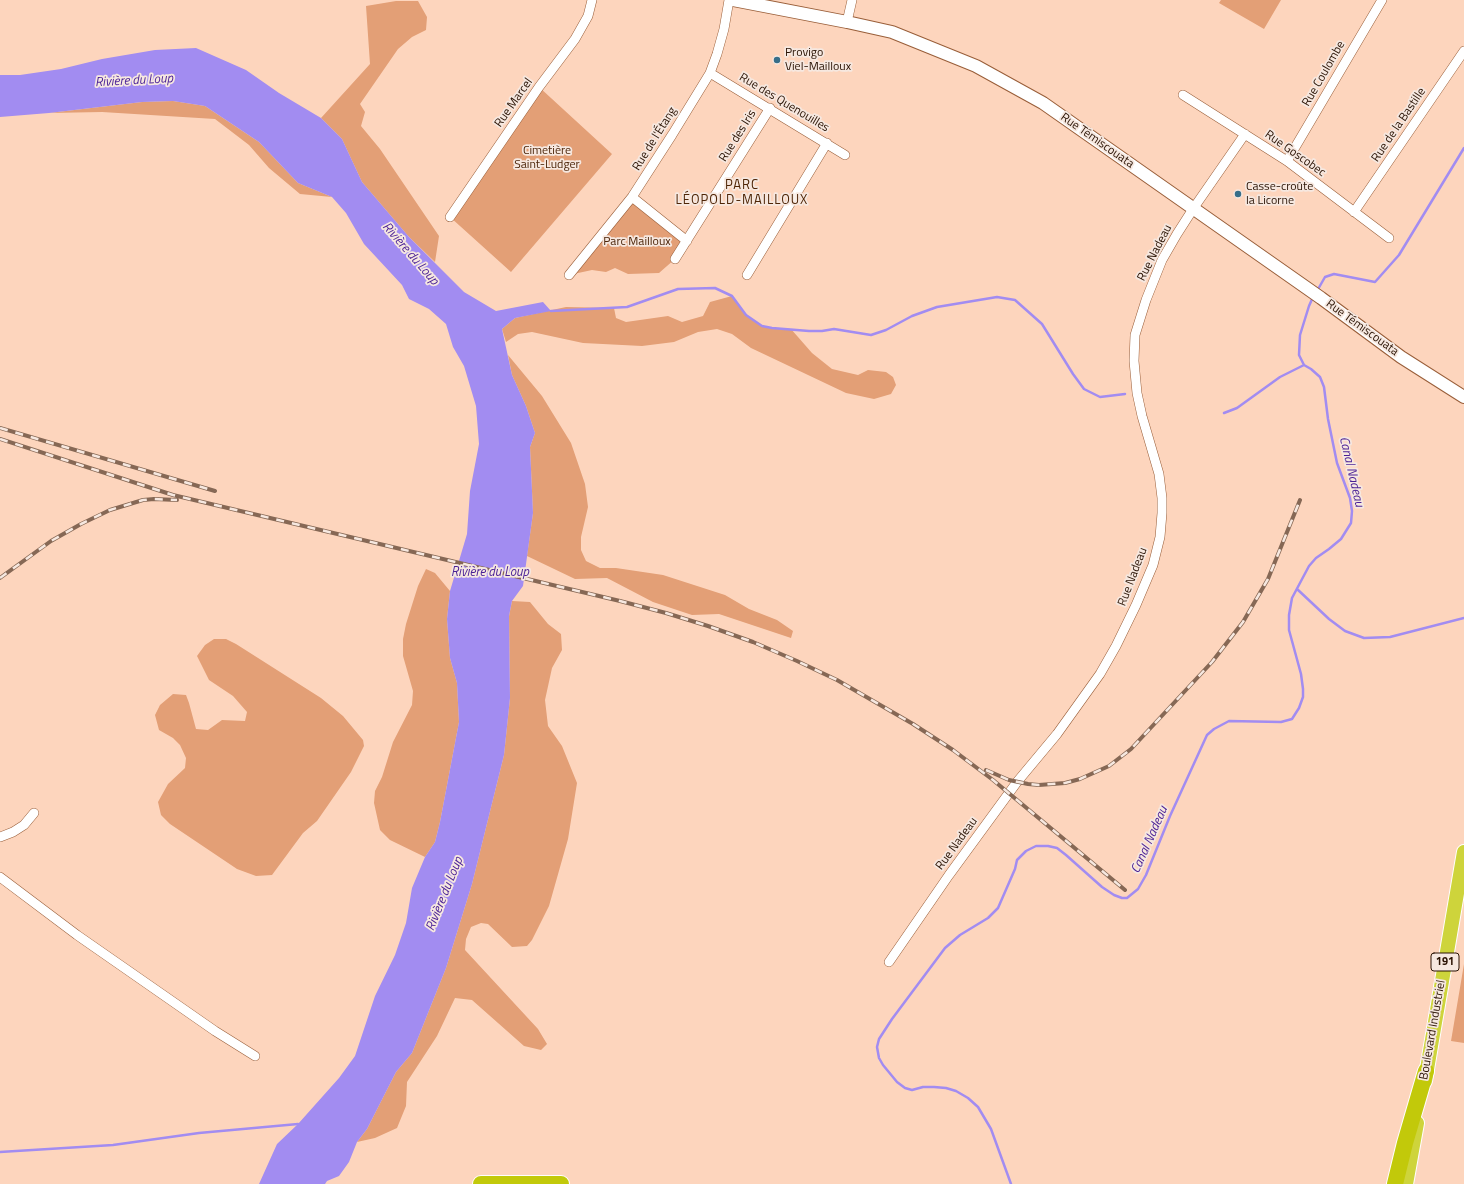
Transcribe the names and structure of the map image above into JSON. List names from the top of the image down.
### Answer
{
  "streets": {
    "highway": ["191", "Boulevard Industriel"],
    "main road": ["Rue Témiscouata"],
    "street": [
      "Rue Coulombe",
      "Rue Marcel",
      "Rue des Quenouilles",
      "Rue de la Bastille",
      "Rue des Iris",
      "Rue de l'Étang",
      "Rue Goscobec",
      "Rue Nadeau"
    ]
  },
  "crossings": [
    ["Rue Coulombe", "Rue Goscobec"],
    ["Rue des Quenouilles", "Rue des Iris"],
    ["Rue des Quenouilles", "Rue de l'Étang"],
    ["Rue de la Bastille", "Rue Goscobec"],
    ["Rue Témiscouata", "Rue Nadeau"],
    ["Rue Goscobec", "Rue Nadeau"]
  ],
  "districts": ["PARC LÉOPOLD-MAILLOUX"],
  "water": ["Rivière du Loup", "Canal Nadeau"],
  "parks": ["Cimetière Saint-Ludger", "Parc Mailloux"],
  "places": ["Provigo Viel-Mailloux", "Casse-croûte la Licorne"]
}
